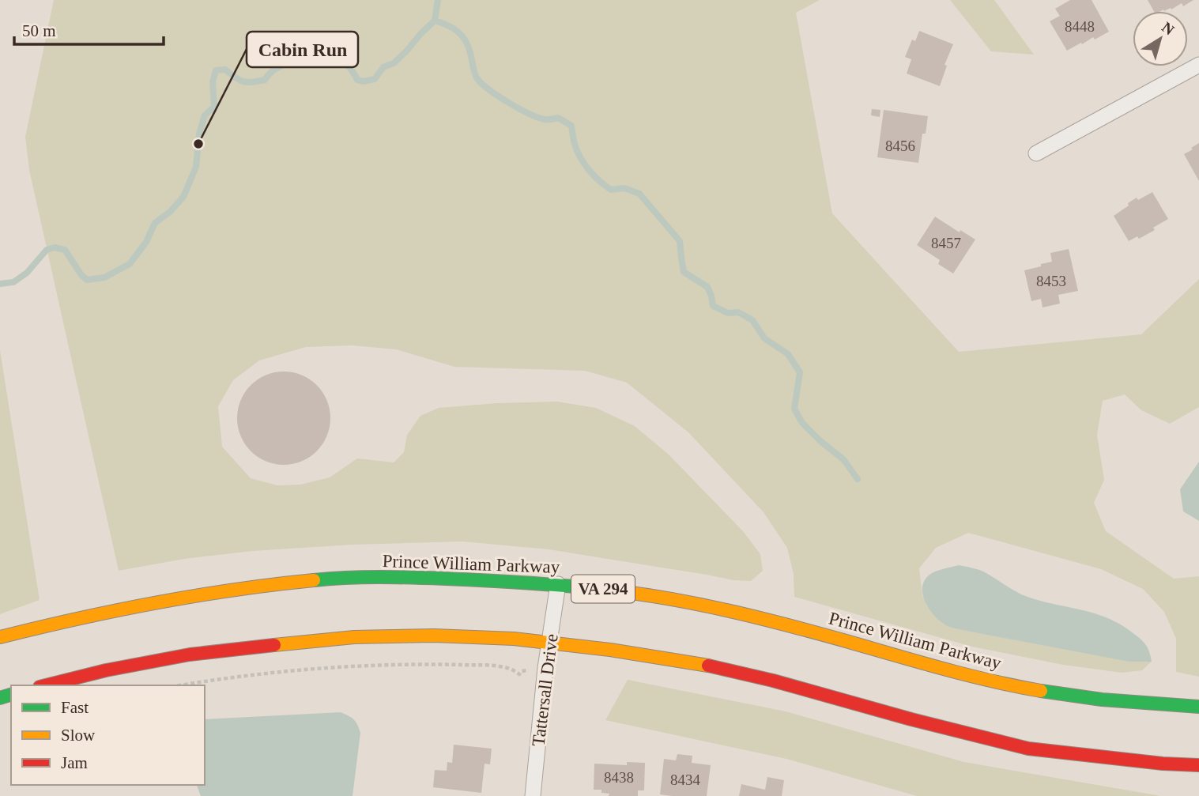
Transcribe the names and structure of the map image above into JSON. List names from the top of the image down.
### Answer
{
  "streets": {
    "highway": ["Prince William Parkway", "VA 294"],
    "street": ["Tattersall Drive"]
  },
  "crossings": [
    ["Prince William Parkway", "Tattersall Drive"]
  ],
  "places": ["Cabin Run"],
  "house_numbers": [
    "8448",
    "8456",
    "8457",
    "8453",
    "8438",
    "8434"
  ],
  "legend": ["Fast", "Slow", "Jam"],
  "scale_bar": "50 m",
  "north": "top right"
}
